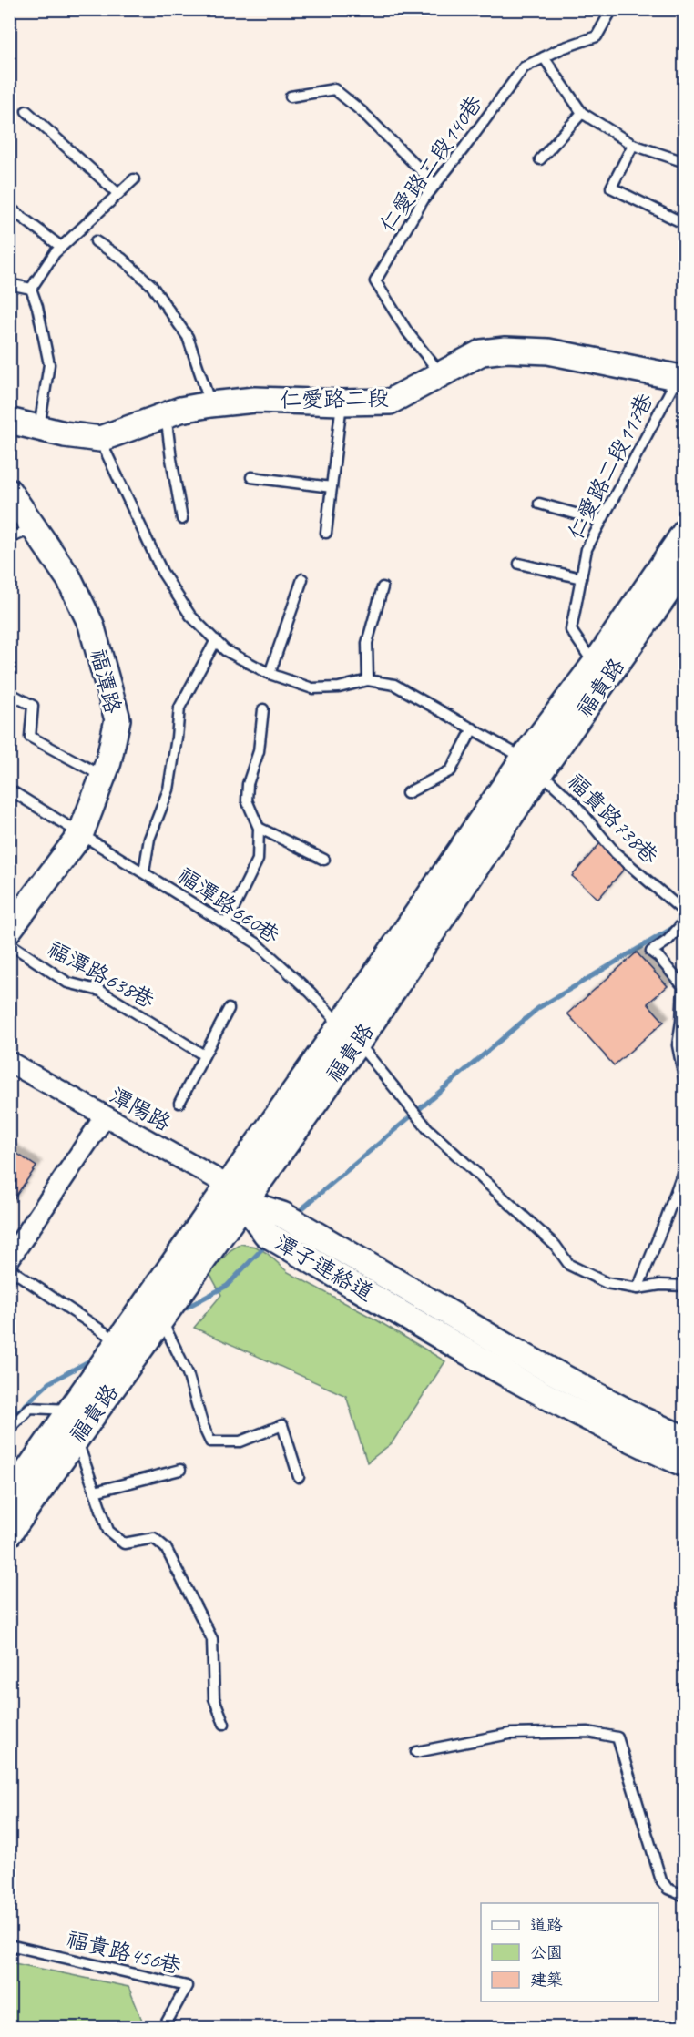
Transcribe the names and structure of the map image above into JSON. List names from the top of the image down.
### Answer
{
  "streets": {
    "street": [
      "仁愛路二段",
      "福潭路",
      "福貴路",
      "潭陽路",
      "潭子連絡道"
    ],
    "lane": [
      "仁愛路二段140巷",
      "仁愛路二段117巷",
      "福貴路738巷",
      "福潭路660巷",
      "福潭路638巷",
      "福貴路456巷"
    ]
  },
  "crossings": [
    ["仁愛路二段140巷", "仁愛路二段"],
    ["仁愛路二段", "仁愛路二段117巷"],
    ["仁愛路二段117巷", "福貴路"],
    ["福潭路", "福潭路660巷"],
    ["福貴路", "福貴路738巷"],
    ["福貴路", "福潭路660巷"],
    ["福貴路", "潭陽路"],
    ["福貴路", "潭子連絡道"],
    ["潭陽路", "潭子連絡道"]
  ],
  "legend": ["道路", "公園", "建築"]
}
